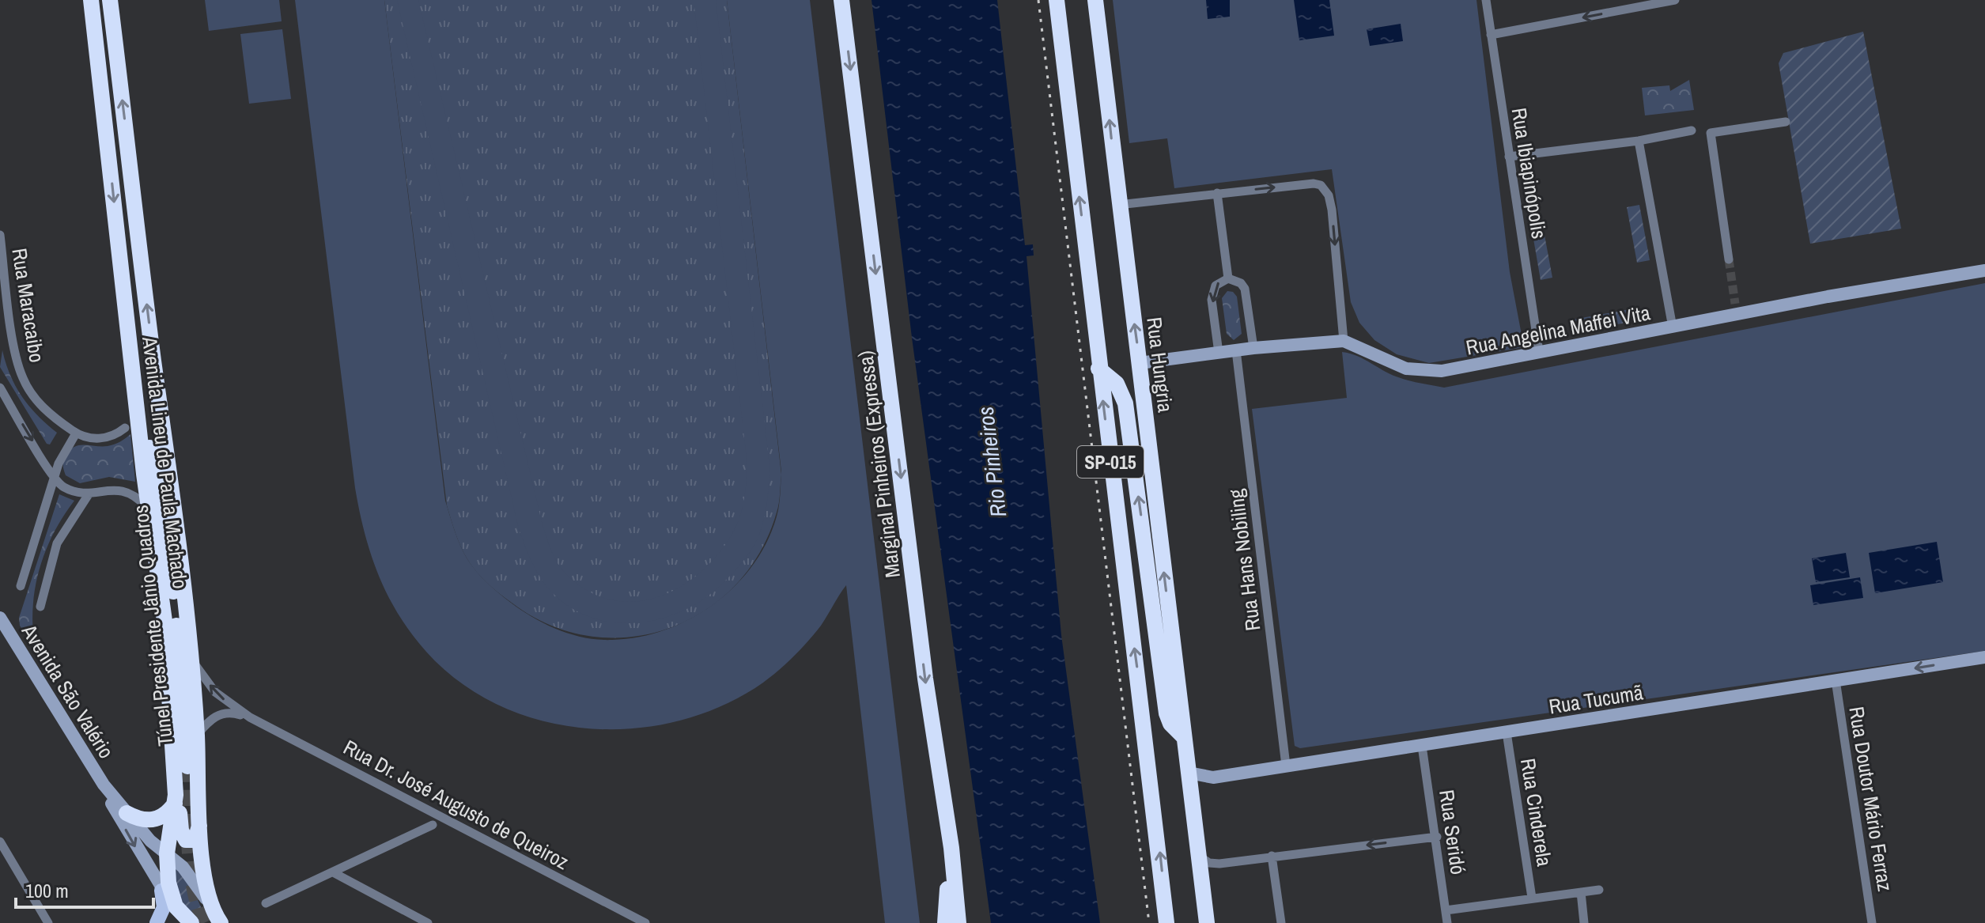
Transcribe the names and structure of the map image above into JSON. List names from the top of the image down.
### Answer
{
  "streets": {
    "highway": [
      "Rua Hungria",
      "SP-015",
      "Avenida Lineu de Paula Machado",
      "Marginal Pinheiros (Expressa)",
      "Túnel Presidente Jânio Quadros"
    ],
    "street": [
      "Rua Ibiapinópolis",
      "Rua Maracaibo",
      "Rua Angelina Maffei Vita",
      "Rua Hans Nobiling",
      "Avenida São Valério",
      "Rua Tucumã",
      "Rua Doutor Mário Ferraz",
      "Rua Dr. José Augusto de Queiroz",
      "Rua Cinderela",
      "Rua Seridó"
    ]
  },
  "crossings": [
    ["Rua Ibiapinópolis", "Rua Angelina Maffei Vita"],
    ["Rua Angelina Maffei Vita", "Rua Hungria"],
    ["Rua Angelina Maffei Vita", "Rua Hans Nobiling"],
    ["Rua Hungria", "Rua Tucumã"],
    ["Avenida Lineu de Paula Machado", "Túnel Presidente Jânio Quadros"],
    ["Avenida Lineu de Paula Machado", "Avenida São Valério"],
    ["Rua Hans Nobiling", "Rua Tucumã"],
    ["Rua Tucumã", "Rua Doutor Mário Ferraz"],
    ["Rua Tucumã", "Rua Cinderela"],
    ["Rua Tucumã", "Rua Seridó"]
  ],
  "one_way": ["Marginal Pinheiros (Expressa)"],
  "water": ["Rio Pinheiros"],
  "scale_bar": "100 m"
}
